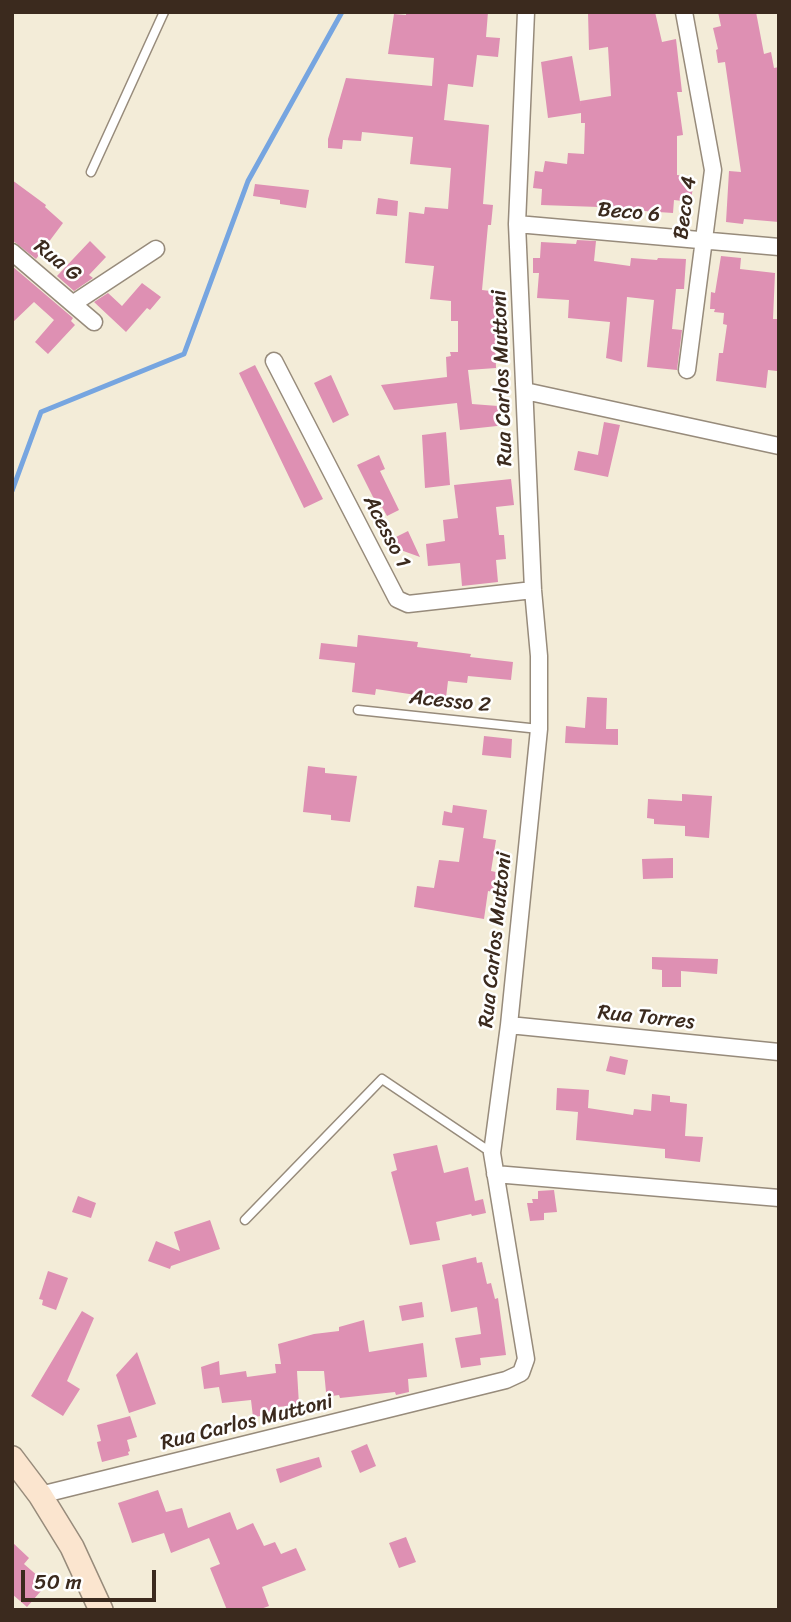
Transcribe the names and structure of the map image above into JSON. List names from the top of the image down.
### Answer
{
  "streets": {
    "street": [
      "Beco 4",
      "Beco 6",
      "Rua G",
      "Rua Carlos Muttoni",
      "Acesso 1",
      "Rua Torres"
    ],
    "lane": ["Acesso 2"]
  },
  "crossings": [
    ["Beco 4", "Beco 6"],
    ["Beco 6", "Rua Carlos Muttoni"],
    ["Rua Carlos Muttoni", "Acesso 1"],
    ["Rua Carlos Muttoni", "Acesso 2"],
    ["Rua Carlos Muttoni", "Rua Torres"]
  ],
  "scale_bar": "50 m"
}
